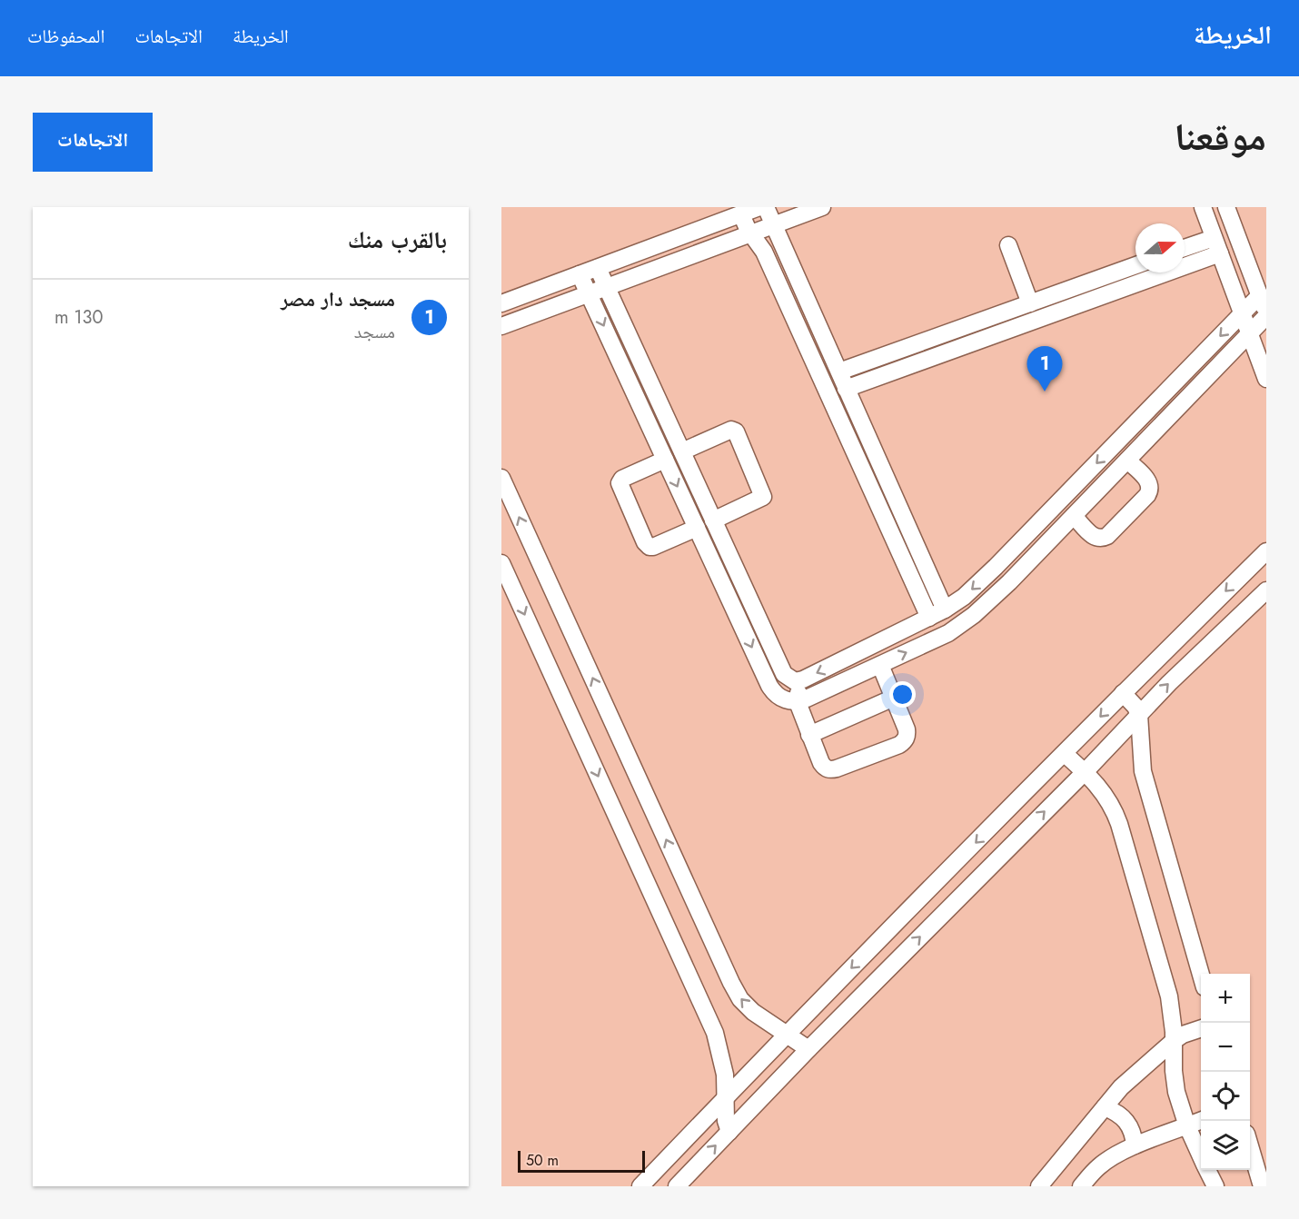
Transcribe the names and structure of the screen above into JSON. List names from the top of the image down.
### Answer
{
  "scale_bar": "50 m",
  "north": "right",
  "page": {
    "header": "الخريطة",
    "nav": ["الخريطة", "الاتجاهات", "المحفوظات"],
    "title": "موقعنا",
    "buttons": "الاتجاهات",
    "heading": "بالقرب منك",
    "list": [
      {
        "mark": "1",
        "name": "مسجد دار مصر",
        "note": "مسجد",
        "value": "130 m"
      }
    ],
    "pins": "1",
    "map_buttons": ["+", "−"],
    "scale": "50 m"
  }
}
